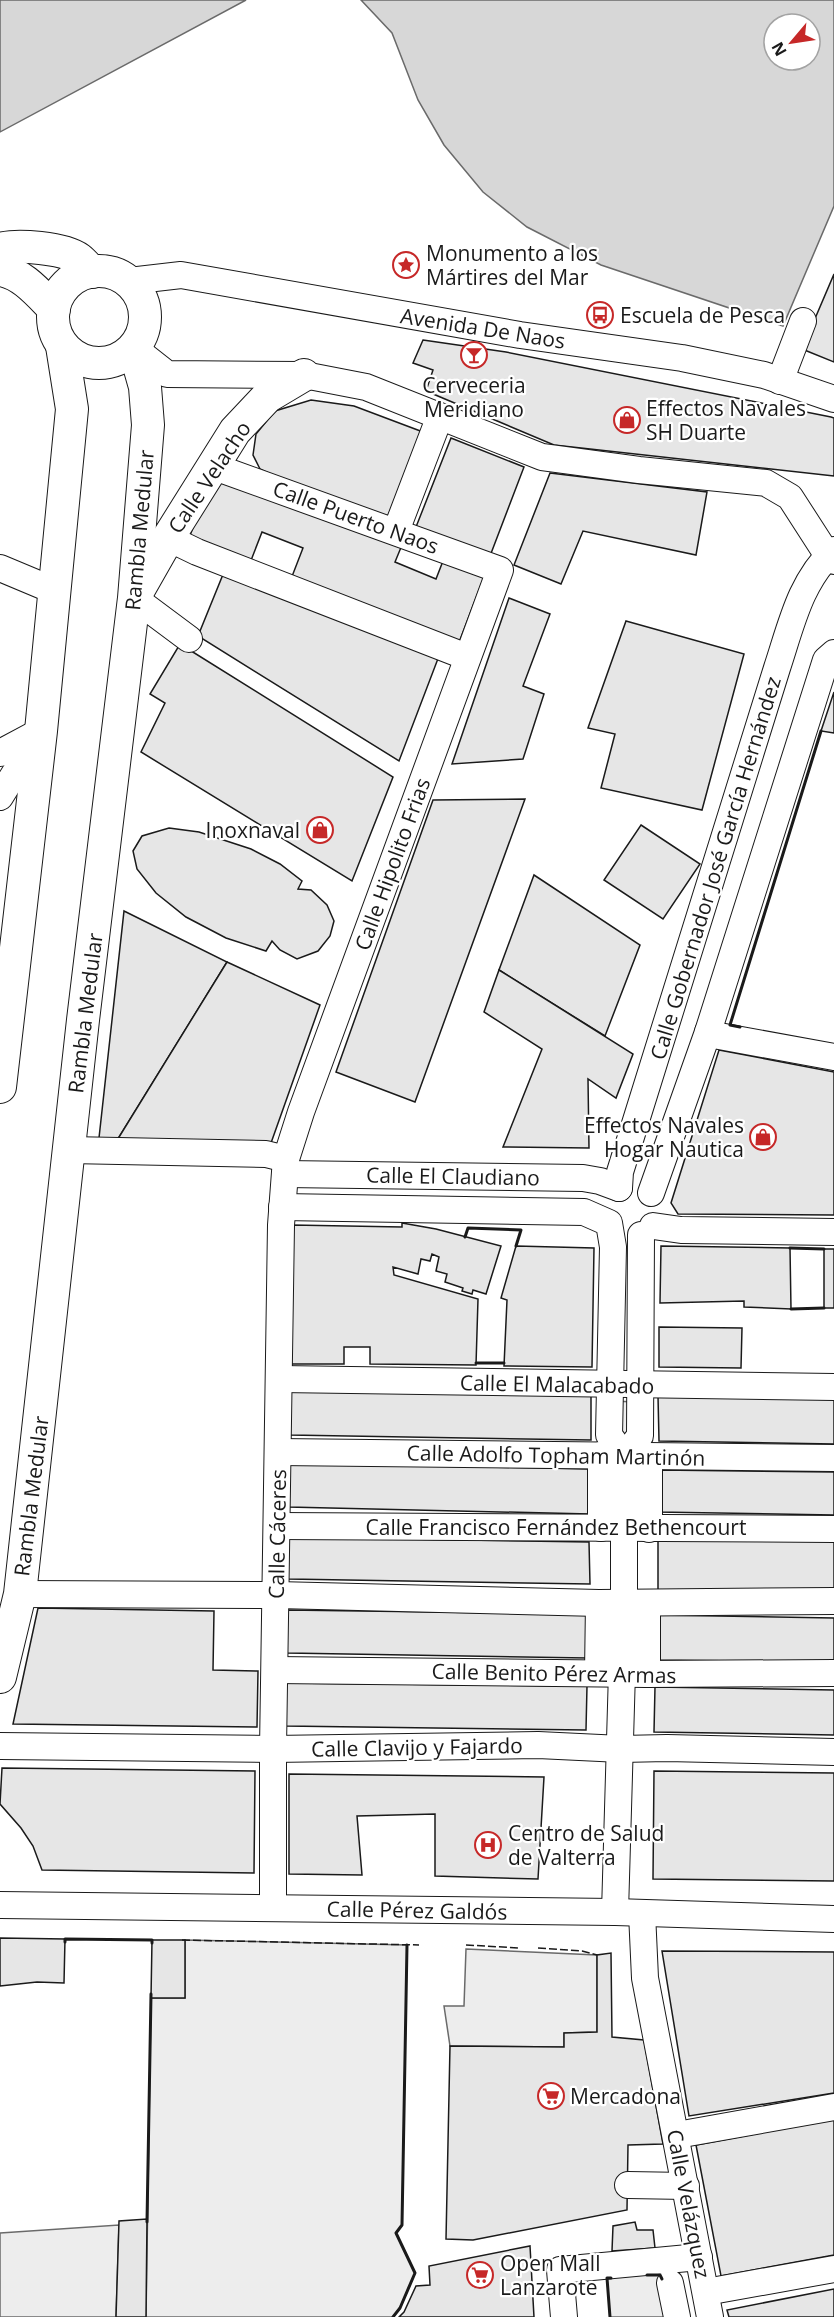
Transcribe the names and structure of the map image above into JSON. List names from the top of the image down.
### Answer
{
  "streets": {
    "main road": ["Calle Velacho", "Rambla Medular"],
    "street": [
      "Avenida De Naos",
      "Calle Puerto Naos",
      "Calle Hipolito Frias",
      "Calle Gobernador José García Hernández",
      "Calle El Claudiano",
      "Calle El Malacabado",
      "Calle Adolfo Topham Martinón",
      "Calle Francisco Fernández Bethencourt",
      "Calle Cáceres",
      "Calle Benito Pérez Armas",
      "Calle Clavijo y Fajardo",
      "Calle Pérez Galdós",
      "Calle Velázquez"
    ]
  },
  "crossings": [
    ["Avenida De Naos", "Rambla Medular"],
    ["Calle Velacho", "Calle Puerto Naos"],
    ["Calle Velacho", "Rambla Medular"],
    ["Calle Puerto Naos", "Calle Hipolito Frias"],
    ["Rambla Medular", "Calle El Claudiano"],
    ["Calle Hipolito Frias", "Calle El Claudiano"],
    ["Calle Hipolito Frias", "Calle Cáceres"],
    ["Calle Gobernador José García Hernández", "Calle El Claudiano"],
    ["Calle El Claudiano", "Calle Cáceres"],
    ["Calle El Malacabado", "Calle Cáceres"],
    ["Calle Adolfo Topham Martinón", "Calle Cáceres"],
    ["Calle Francisco Fernández Bethencourt", "Calle Cáceres"],
    ["Calle Cáceres", "Calle Benito Pérez Armas"],
    ["Calle Cáceres", "Calle Clavijo y Fajardo"],
    ["Calle Cáceres", "Calle Pérez Galdós"],
    ["Calle Pérez Galdós", "Calle Velázquez"]
  ],
  "places": {
    "place": ["Monumento a los Mártires del Mar"],
    "bus stop": ["Escuela de Pesca"],
    "bar": ["Cerveceria Meridiano"],
    "shop": ["Effectos Navales SH Duarte", "Inoxnaval", "Effectos Navales Hogar Nautica"],
    "hospital": ["Centro de Salud de Valterra"],
    "supermarket": ["Mercadona", "Open Mall Lanzarote"]
  },
  "north": "bottom left"
}
